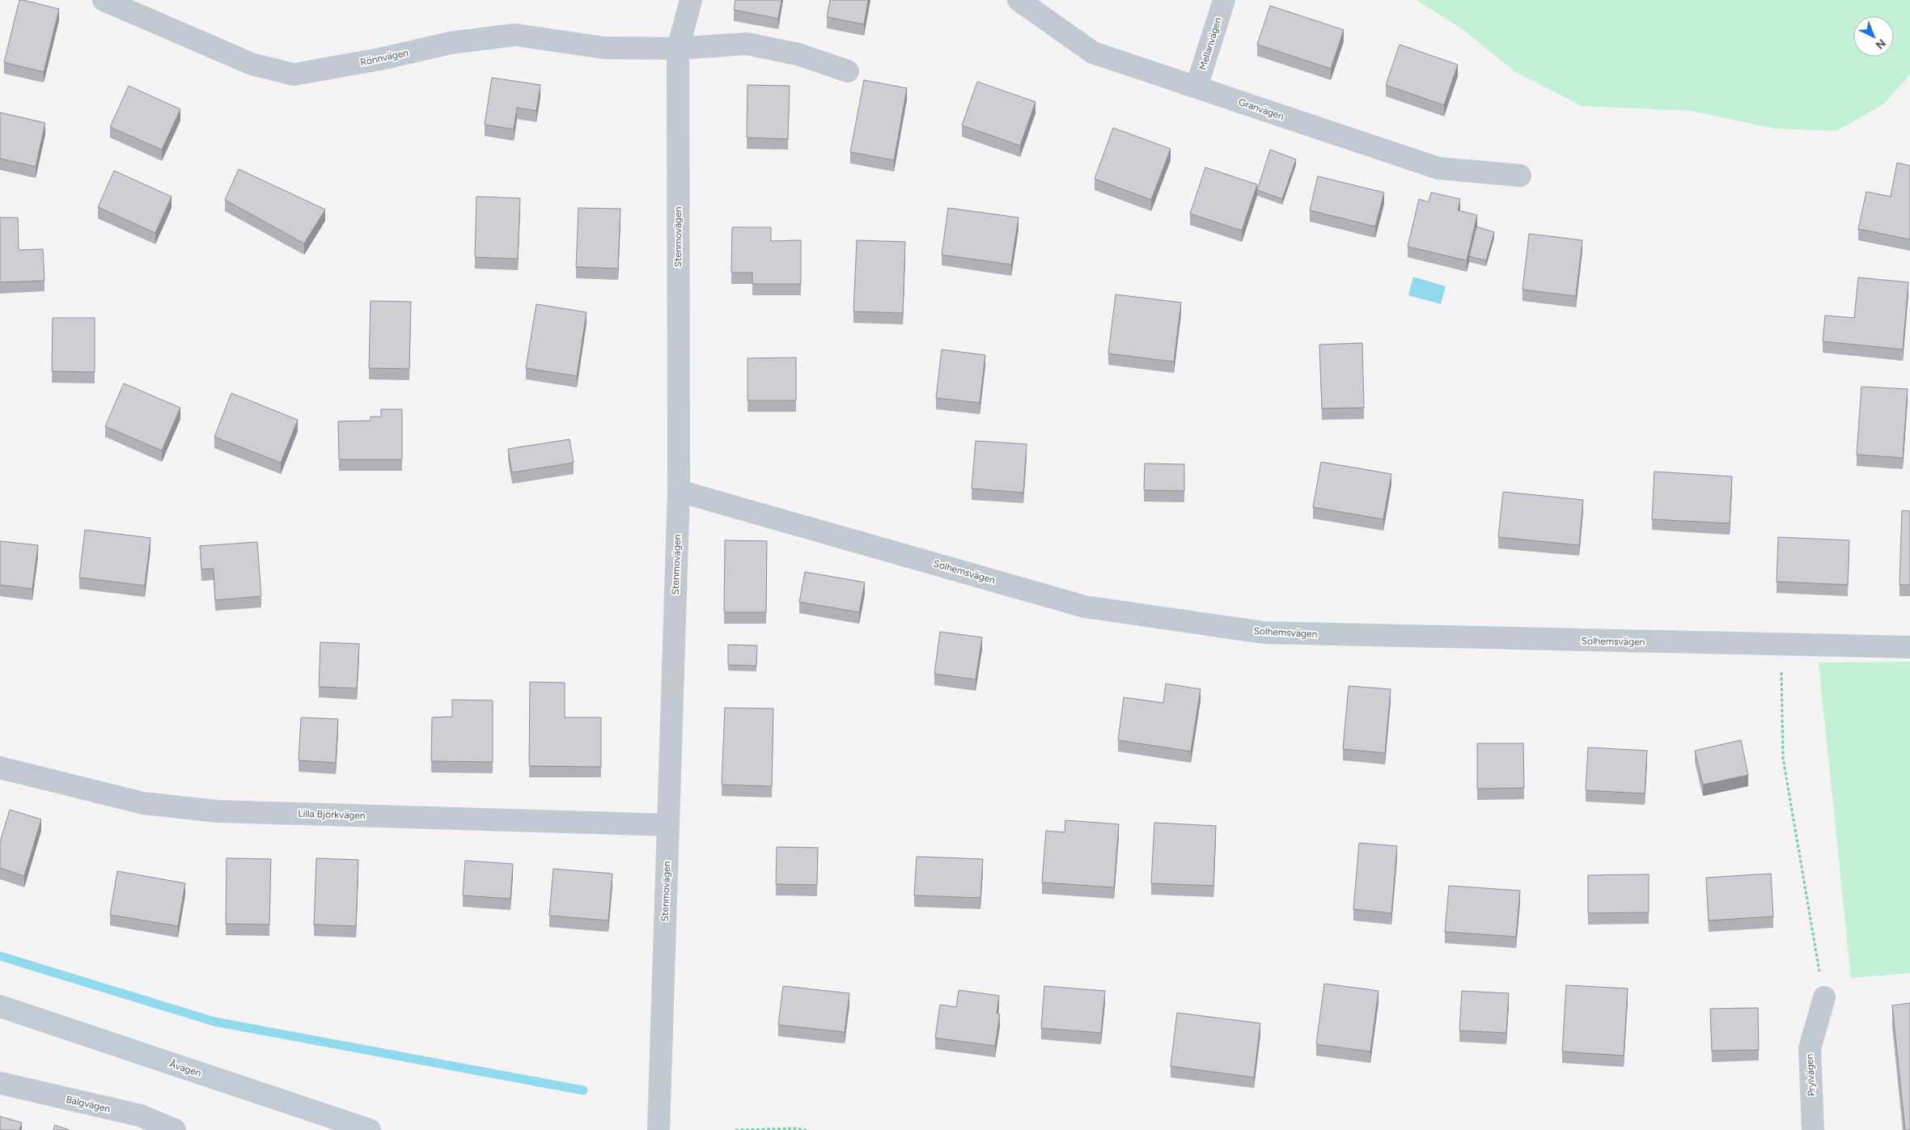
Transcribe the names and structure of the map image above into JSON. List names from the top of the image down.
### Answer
{
  "streets": {
    "street": [
      "Mellanvägen",
      "Rönnvägen",
      "Granvägen",
      "Stenmovägen",
      "Solhemsvägen",
      "Lilla Björkvägen",
      "Åvägen",
      "Prylvägen",
      "Bälgvägen"
    ]
  },
  "crossings": [
    ["Mellanvägen", "Granvägen"],
    ["Rönnvägen", "Stenmovägen"],
    ["Stenmovägen", "Solhemsvägen"],
    ["Stenmovägen", "Lilla Björkvägen"]
  ],
  "north": "bottom right"
}
